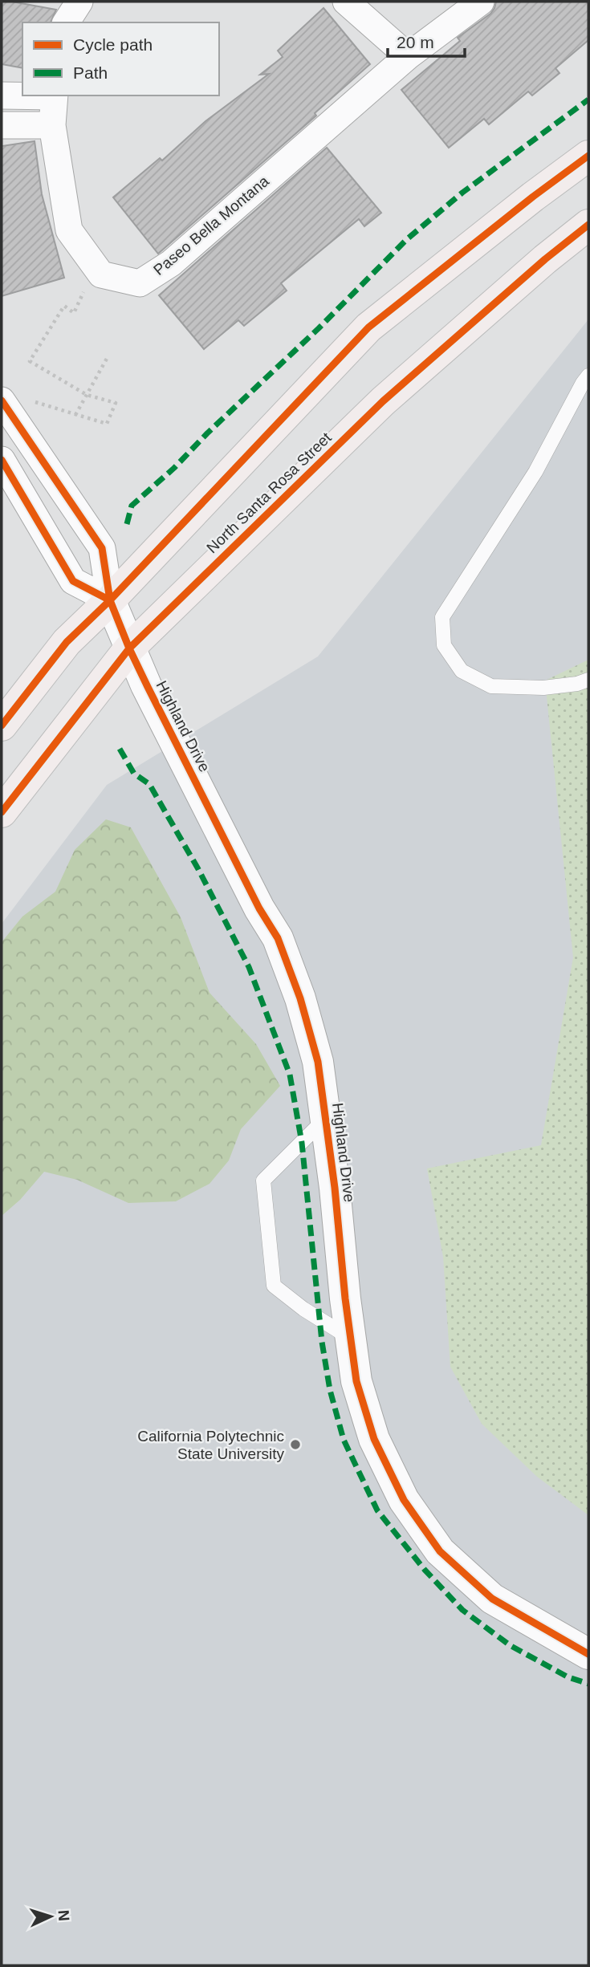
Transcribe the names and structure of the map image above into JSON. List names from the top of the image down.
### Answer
{
  "streets": {
    "highway": ["North Santa Rosa Street"],
    "street": ["Paseo Bella Montana", "Highland Drive"]
  },
  "crossings": [
    ["North Santa Rosa Street", "Highland Drive"]
  ],
  "places": ["California Polytechnic State University"],
  "legend": ["Cycle path", "Path"],
  "scale_bar": "20 m",
  "north": "right"
}
